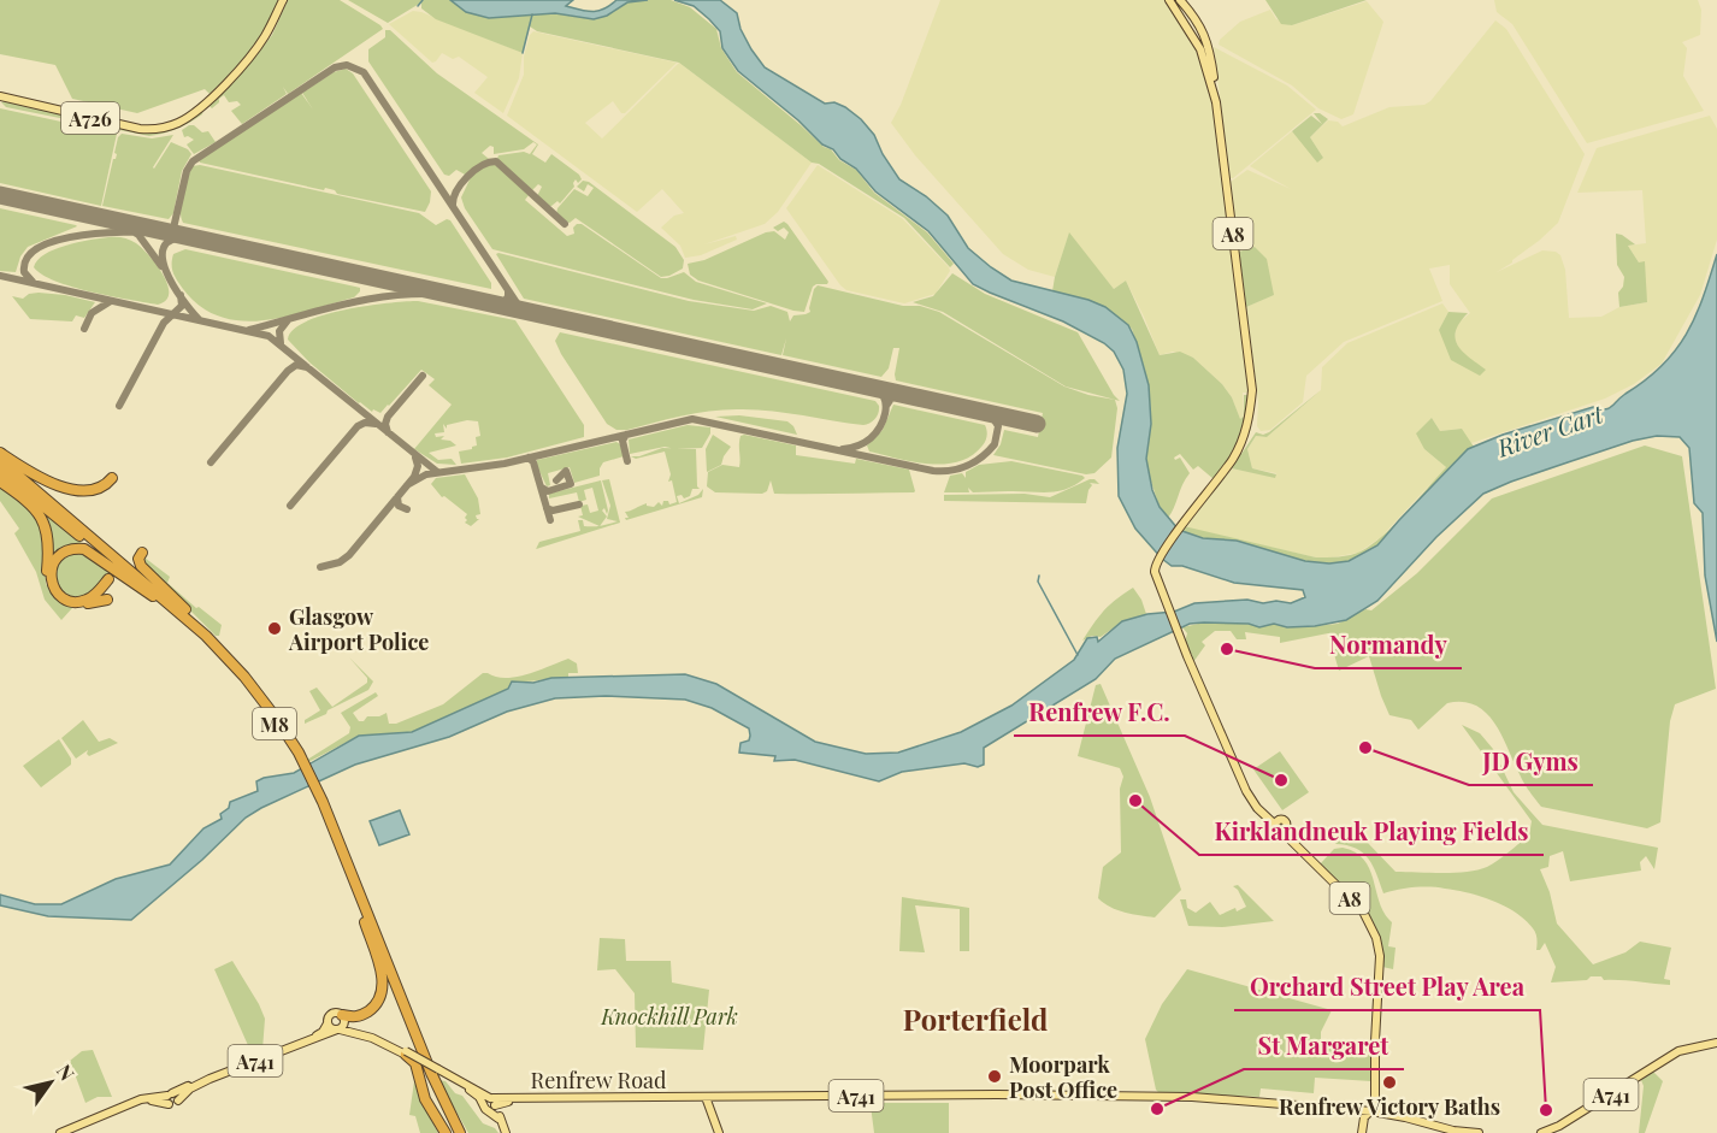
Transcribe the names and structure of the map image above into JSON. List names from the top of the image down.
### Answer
{
  "streets": {
    "highway": ["M8"],
    "main road": [
      "A726",
      "A8",
      "A741",
      "Renfrew Road"
    ]
  },
  "crossings": [
    ["A8", "A741"],
    ["M8", "A741"],
    ["A741", "Renfrew Road"]
  ],
  "districts": ["Porterfield"],
  "water": ["River Cart"],
  "parks": ["Knockhill Park"],
  "places": [
    "Glasgow Airport Police",
    "Normandy",
    "JD Gyms",
    "Renfrew F.C.",
    "Kirklandneuk Playing Fields",
    "Moorpark Post Office",
    "Renfrew Victory Baths",
    "St Margaret",
    "Orchard Street Play Area"
  ],
  "north": "top right"
}
